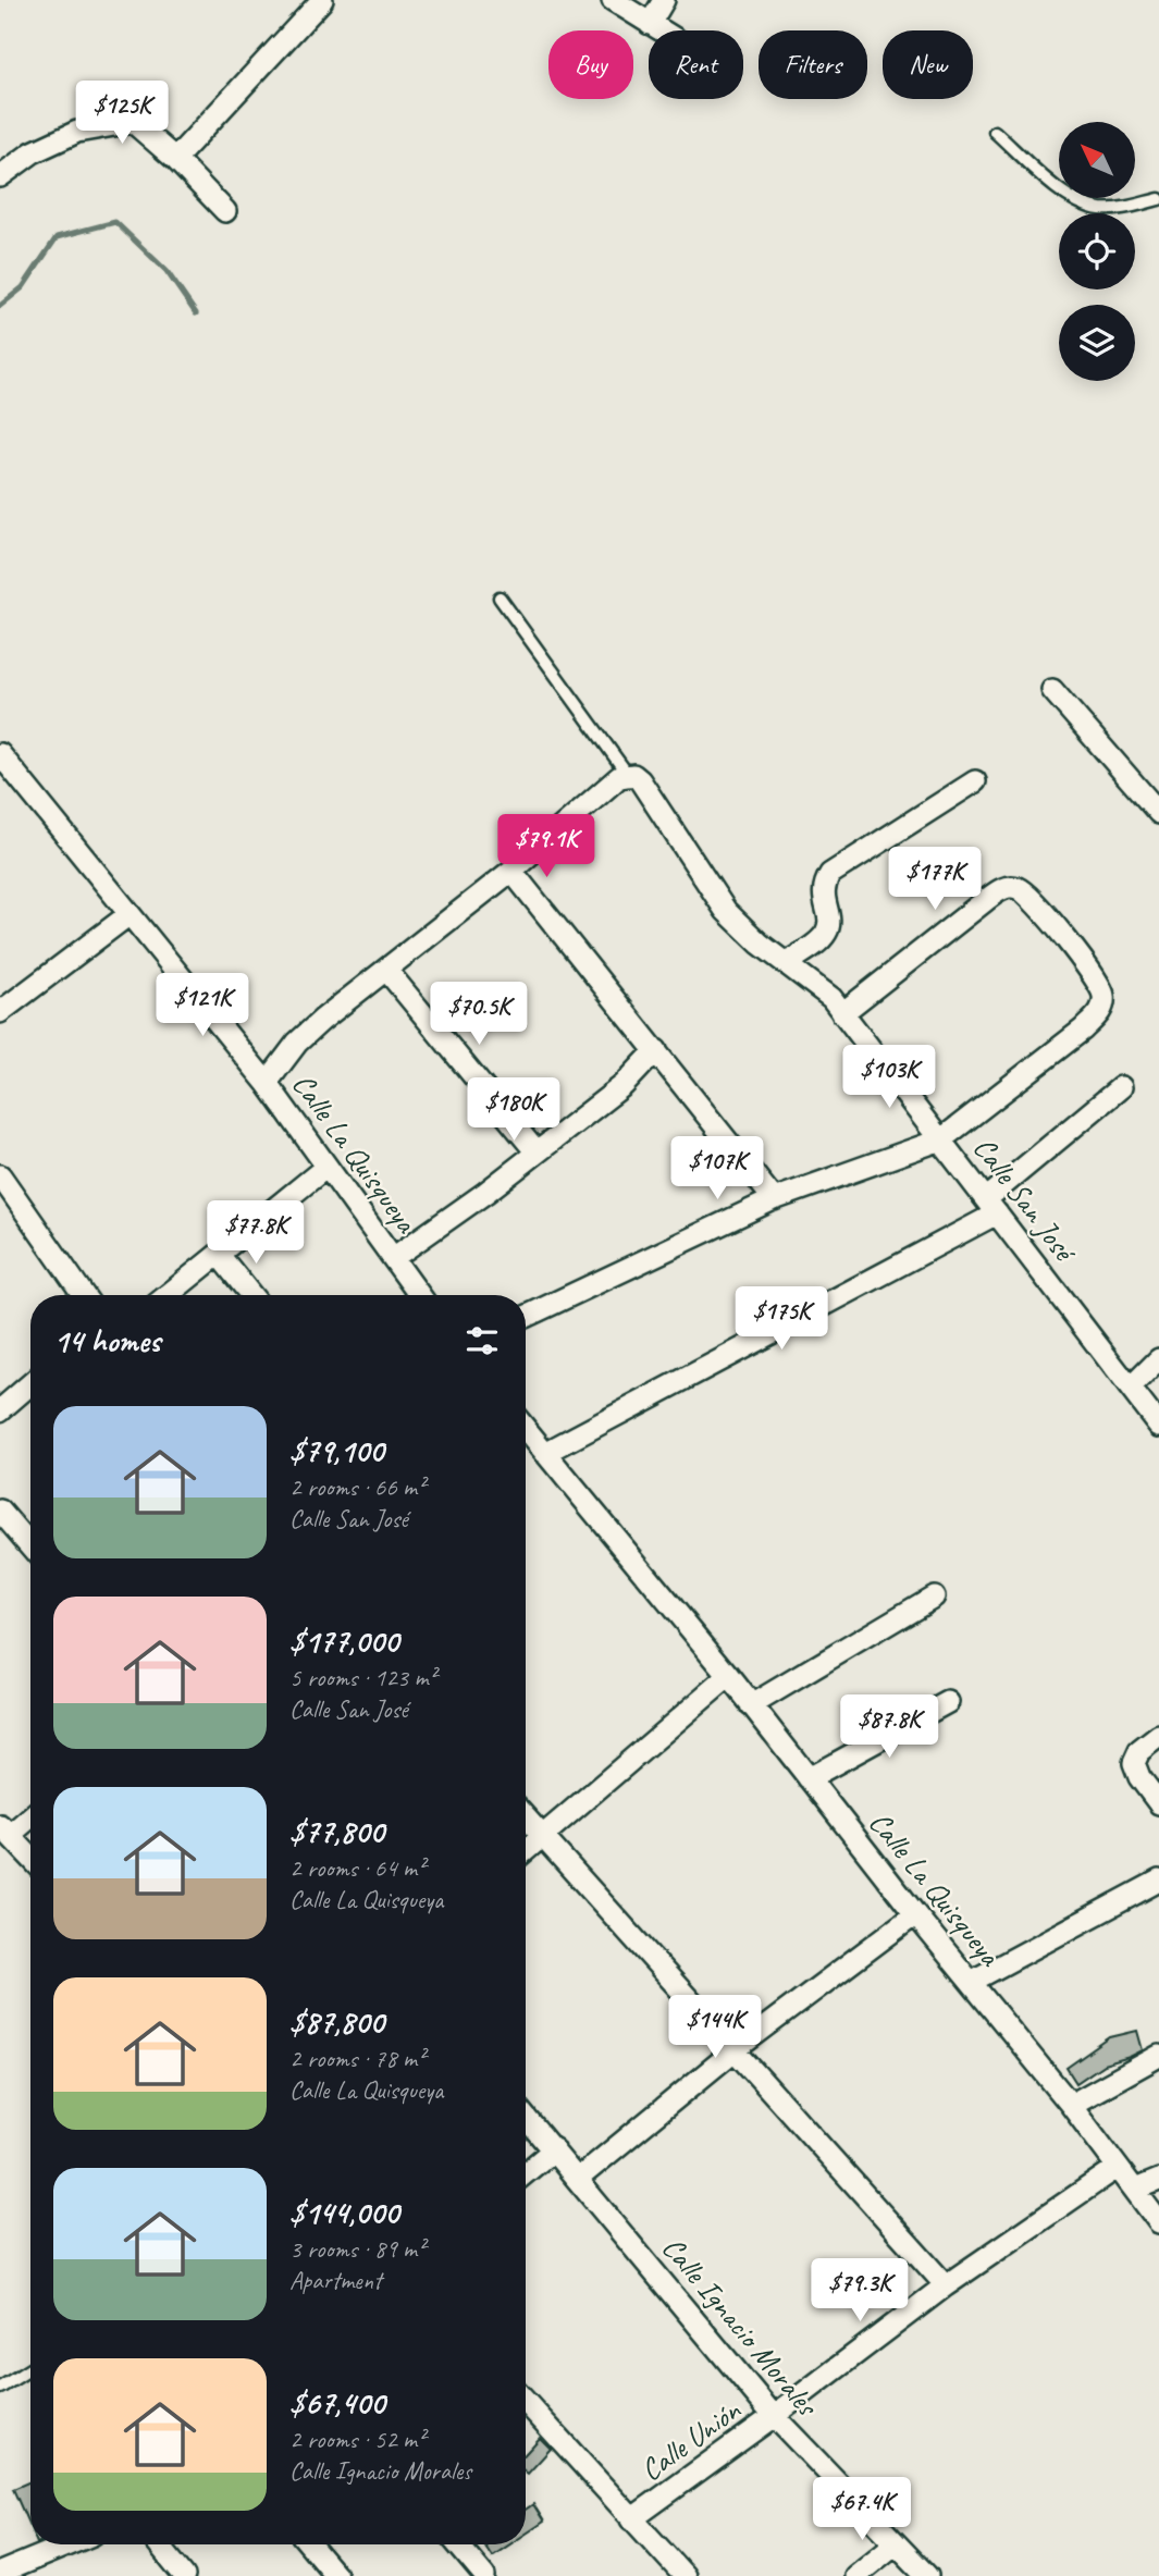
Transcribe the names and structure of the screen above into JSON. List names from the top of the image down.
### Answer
{
  "streets": {
    "street": [
      "Calle La Quisqueya",
      "Calle San José",
      "Calle Ignacio Morales",
      "Calle Unión"
    ]
  },
  "crossings": [
    ["Calle La Quisqueya", "Calle Unión"],
    ["Calle Ignacio Morales", "Calle Unión"]
  ],
  "north": "top left",
  "page": {
    "chip": [
      "Buy",
      "Rent",
      "Filters",
      "New"
    ],
    "price": [
      "$125K",
      "$79.1K",
      "$177K",
      "$121K",
      "$70.5K",
      "$103K",
      "$180K",
      "$107K",
      "$77.8K",
      "$175K",
      "$87.8K",
      "$144K",
      "$79.3K",
      "$67.4K"
    ],
    "heading": "14 homes",
    "list": [
      {
        "name": "$79,100",
        "note": "2 rooms · 66 m² · Calle San José"
      },
      {
        "name": "$177,000",
        "note": "5 rooms · 123 m² · Calle San José"
      },
      {
        "name": "$77,800",
        "note": "2 rooms · 64 m² · Calle La Quisqueya"
      },
      {
        "name": "$87,800",
        "note": "2 rooms · 78 m² · Calle La Quisqueya"
      },
      {
        "name": "$144,000",
        "note": "3 rooms · 89 m² · Apartment"
      },
      {
        "name": "$67,400",
        "note": "2 rooms · 52 m² · Calle Ignacio Morales"
      }
    ]
  }
}
